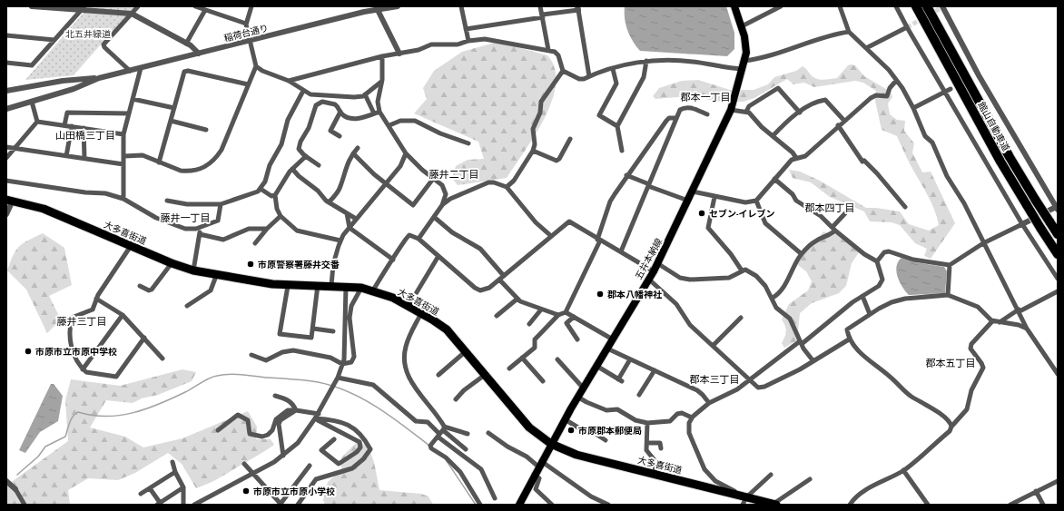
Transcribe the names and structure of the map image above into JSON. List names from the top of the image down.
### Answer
{
  "streets": {
    "highway": ["館山自動車道", "大多喜街道"],
    "main road": ["五井本納線"],
    "street": ["稲荷台通り"]
  },
  "crossings": [
    ["大多喜街道", "五井本納線"]
  ],
  "districts": [
    "郡本一丁目",
    "山田橋三丁目",
    "藤井二丁目",
    "郡本四丁目",
    "藤井一丁目",
    "藤井三丁目",
    "郡本五丁目",
    "郡本三丁目"
  ],
  "parks": ["北五井緑道"],
  "places": [
    "セブン-イレブン",
    "市原警察署藤井交番",
    "郡本八幡神社",
    "市原市立市原中学校",
    "市原郡本郵便局",
    "市原市立市原小学校"
  ]
}
